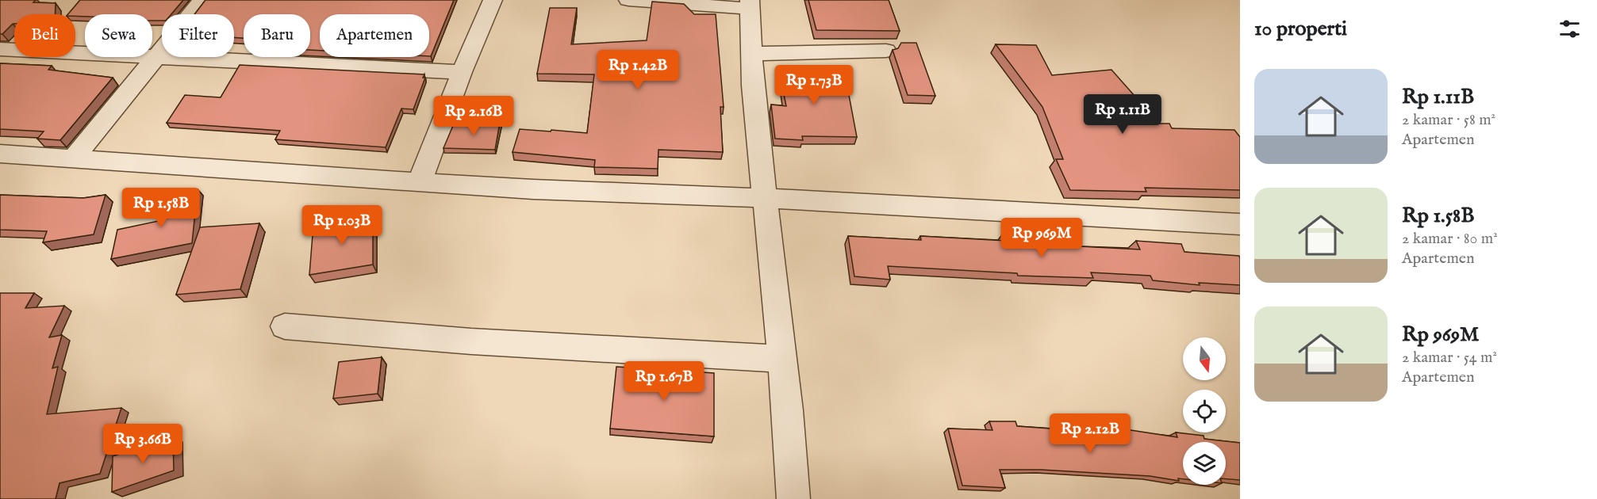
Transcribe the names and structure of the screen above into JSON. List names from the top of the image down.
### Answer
{
  "north": "bottom",
  "page": {
    "heading": "10 properti",
    "chip": [
      "Beli",
      "Sewa",
      "Filter",
      "Baru",
      "Apartemen"
    ],
    "price": [
      "Rp 1.42B",
      "Rp 1.73B",
      "Rp 1.11B",
      "Rp 2.16B",
      "Rp 1.58B",
      "Rp 1.03B",
      "Rp 969M",
      "Rp 1.67B",
      "Rp 2.12B",
      "Rp 3.66B"
    ],
    "list": [
      {
        "name": "Rp 1.11B",
        "note": "2 kamar · 58 m² · Apartemen"
      },
      {
        "name": "Rp 1.58B",
        "note": "2 kamar · 80 m² · Apartemen"
      },
      {
        "name": "Rp 969M",
        "note": "2 kamar · 54 m² · Apartemen"
      }
    ]
  }
}
